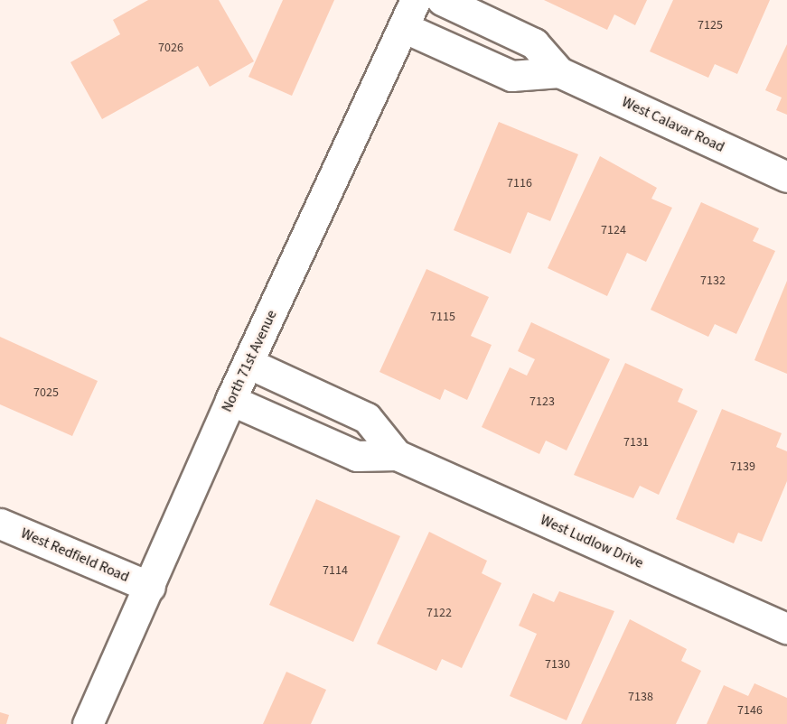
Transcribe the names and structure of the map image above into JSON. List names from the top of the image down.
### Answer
{
  "streets": {
    "street": [
      "West Calavar Road",
      "North 71st Avenue",
      "West Ludlow Drive",
      "West Redfield Road"
    ]
  },
  "crossings": [
    ["West Calavar Road", "North 71st Avenue"],
    ["North 71st Avenue", "West Ludlow Drive"],
    ["North 71st Avenue", "West Redfield Road"]
  ],
  "house_numbers": [
    "7125",
    "7026",
    "7116",
    "7124",
    "7132",
    "7115",
    "7025",
    "7123",
    "7131",
    "7139",
    "7114",
    "7122",
    "7130",
    "7138",
    "7146"
  ]
}
